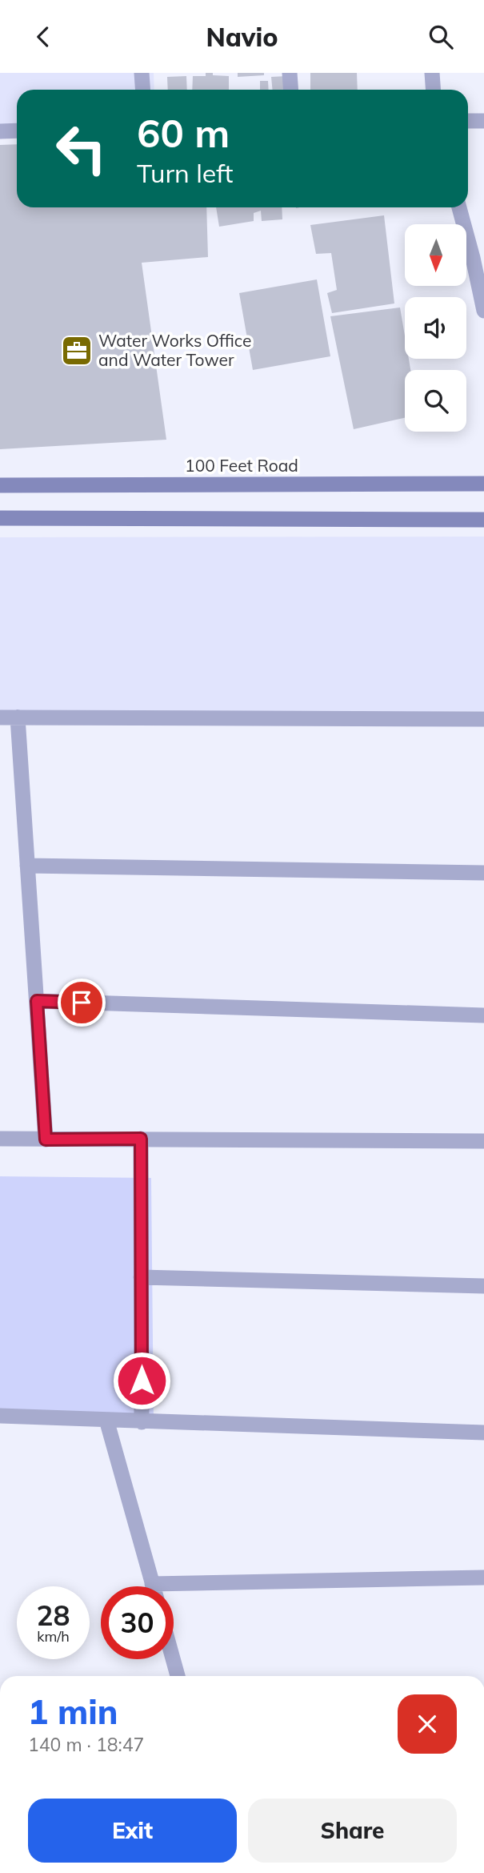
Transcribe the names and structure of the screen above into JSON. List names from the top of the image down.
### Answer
{
  "streets": {
    "main road": ["100 Feet Road"]
  },
  "places": {
    "office": ["Water Works Office and Water Tower"]
  },
  "north": "bottom",
  "page": {
    "header": "Navio",
    "turn": ["60 m", "Turn left"],
    "speed": "28 km/h",
    "limit": "30",
    "heading": ["1 min", "140 m · 18:47"],
    "buttons": ["Exit", "Share"]
  }
}
